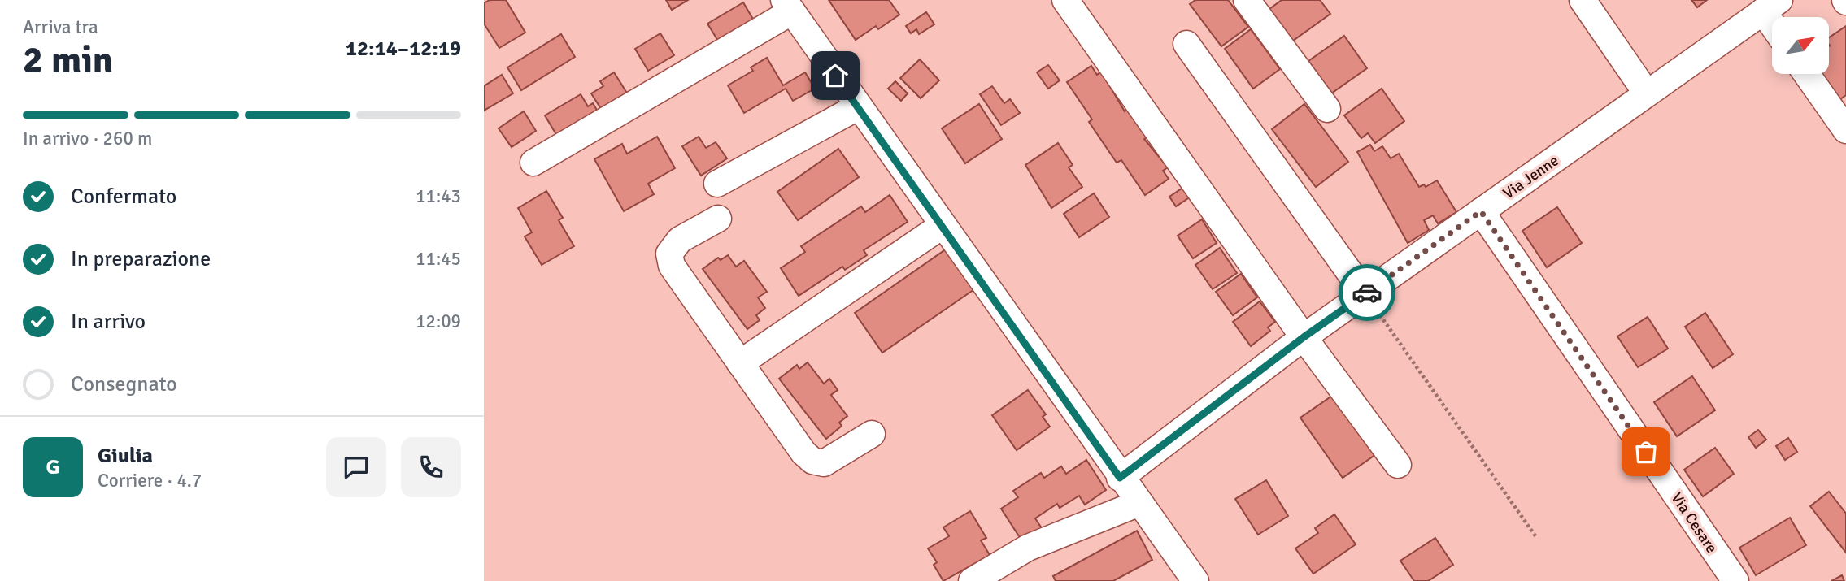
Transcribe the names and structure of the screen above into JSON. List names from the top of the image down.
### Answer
{
  "streets": {
    "street": ["Via Jenne", "Via Cesare"]
  },
  "crossings": [
    ["Via Jenne", "Via Cesare"]
  ],
  "north": "top right",
  "page": {
    "heading": ["2 min", "Arriva tra", "12:14–12:19"],
    "panel": ["Giulia", "Corriere · 4.7"],
    "bar": "In arrivo · 260 m",
    "list": [
      ["Confermato", "11:43"],
      ["In preparazione", "11:45"],
      ["In arrivo", "12:09"],
      "Consegnato"
    ],
    "round": "G"
  }
}
